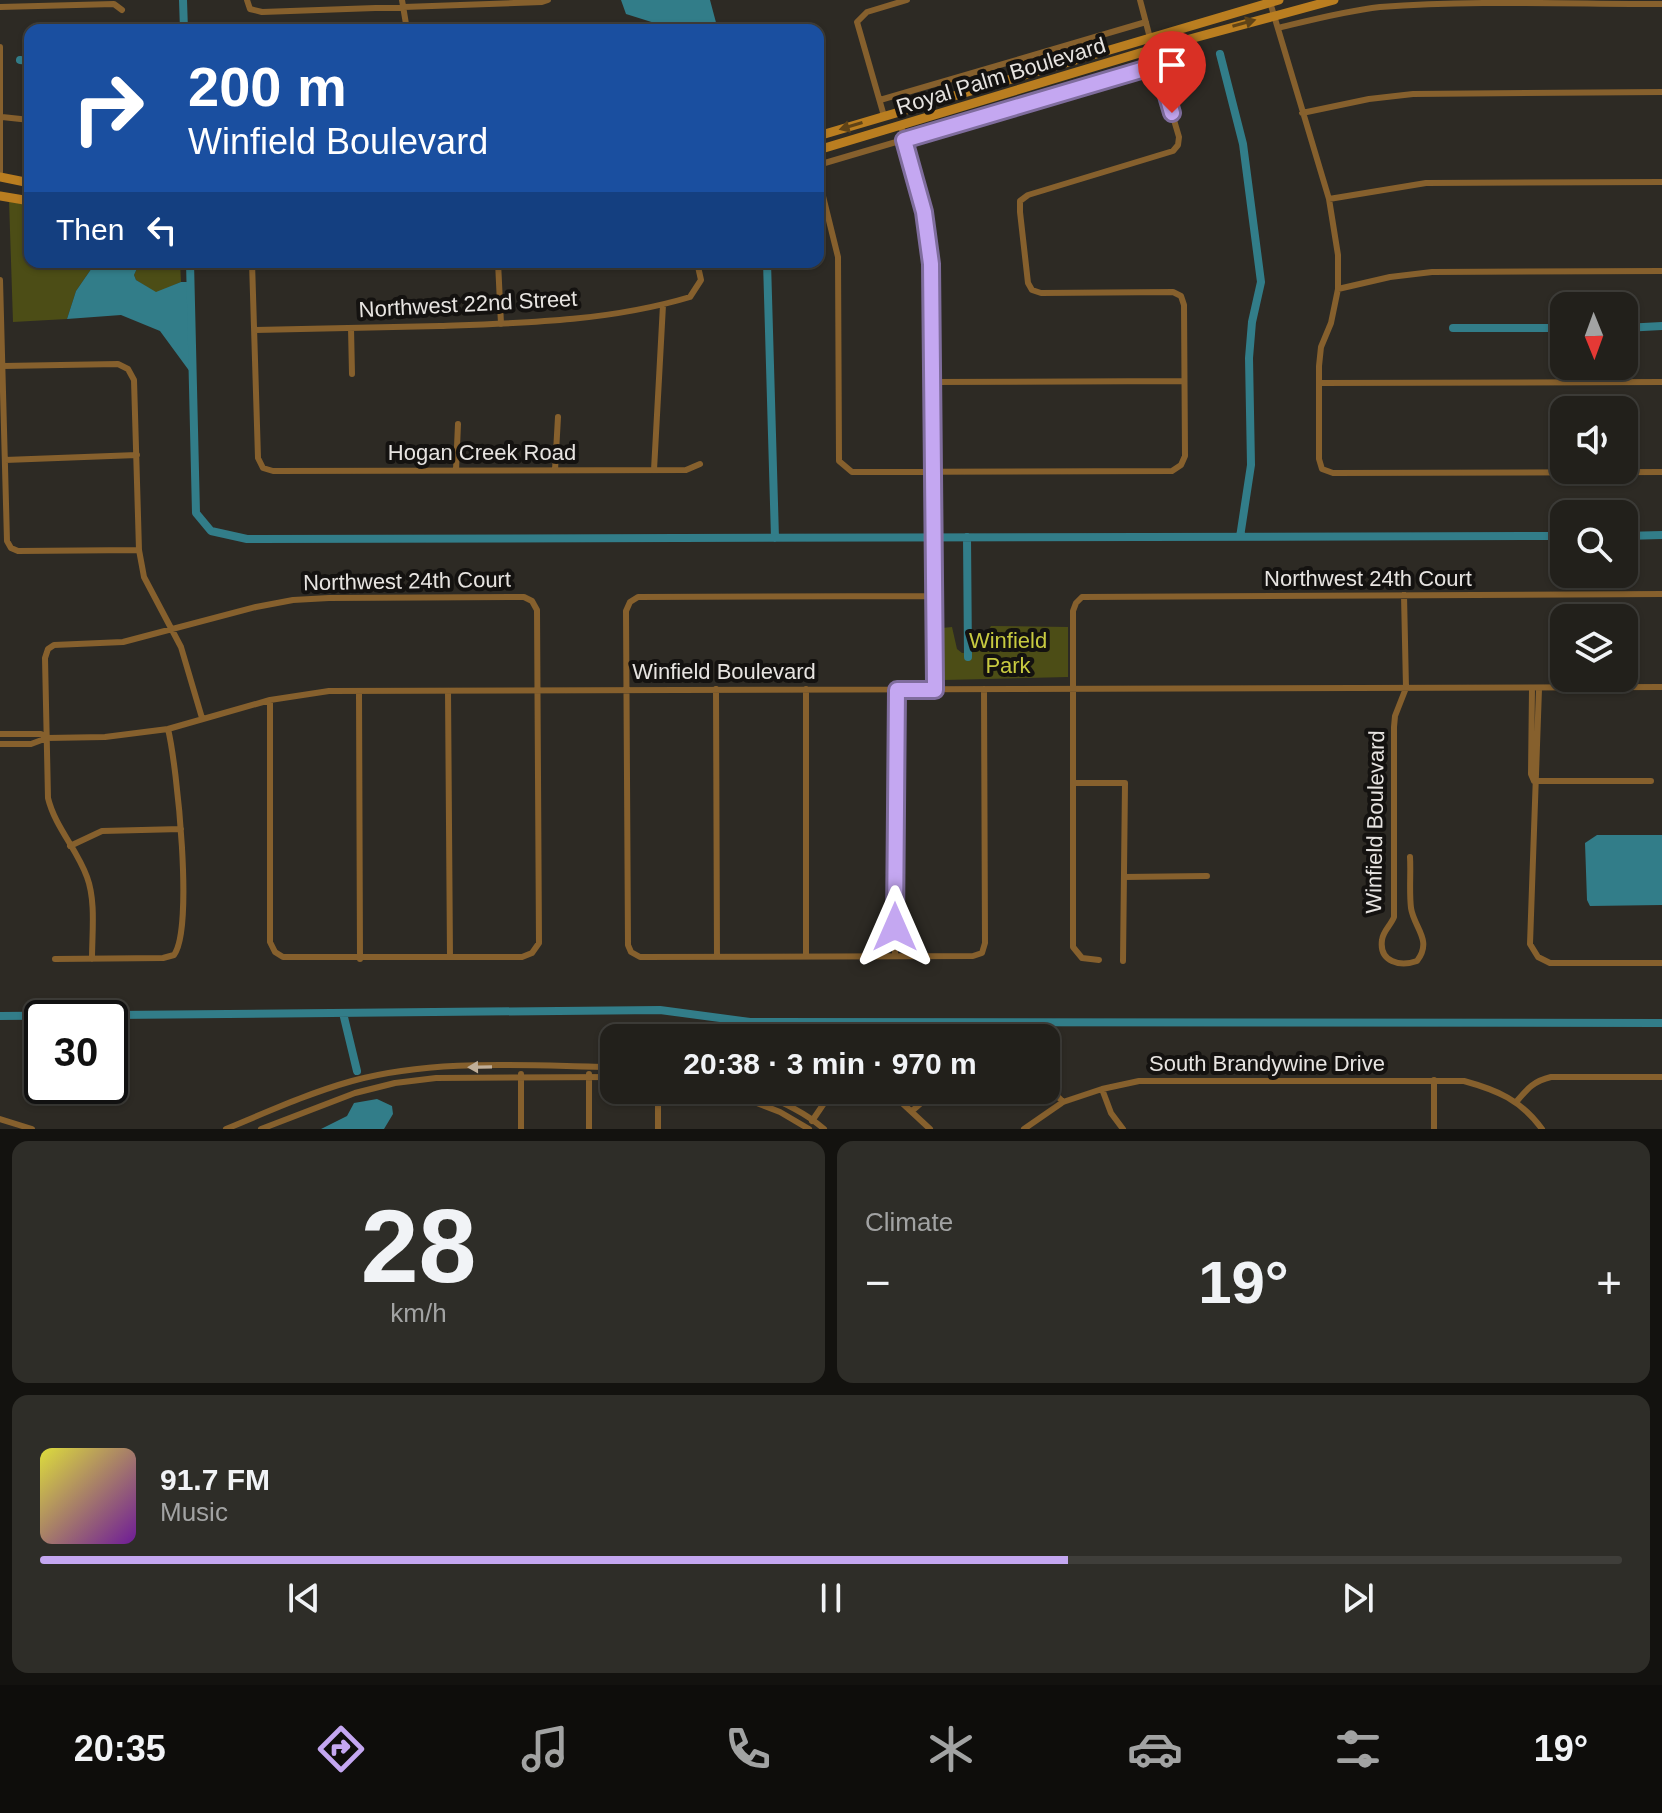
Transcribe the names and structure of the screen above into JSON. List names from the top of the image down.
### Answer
{
  "streets": {
    "main road": ["Royal Palm Boulevard"],
    "street": [
      "Northwest 22nd Street",
      "Hogan Creek Road",
      "Northwest 24th Court",
      "Winfield Boulevard",
      "South Brandywine Drive"
    ]
  },
  "crossings": [
    ["Northwest 22nd Street", "Hogan Creek Road"],
    ["Northwest 24th Court", "Winfield Boulevard"]
  ],
  "parks": ["Winfield Park"],
  "north": "bottom",
  "page": {
    "turn": ["200 m", "Winfield Boulevard"],
    "then": "Then",
    "limit": "30",
    "trip": "20:38 · 3 min · 970 m",
    "tile": [
      ["28", "km/h"],
      "Climate"
    ],
    "heat": ["−", "19°", "+"],
    "song": ["91.7 FM", "Music"],
    "tabs": ["20:35", "19°"]
  }
}
